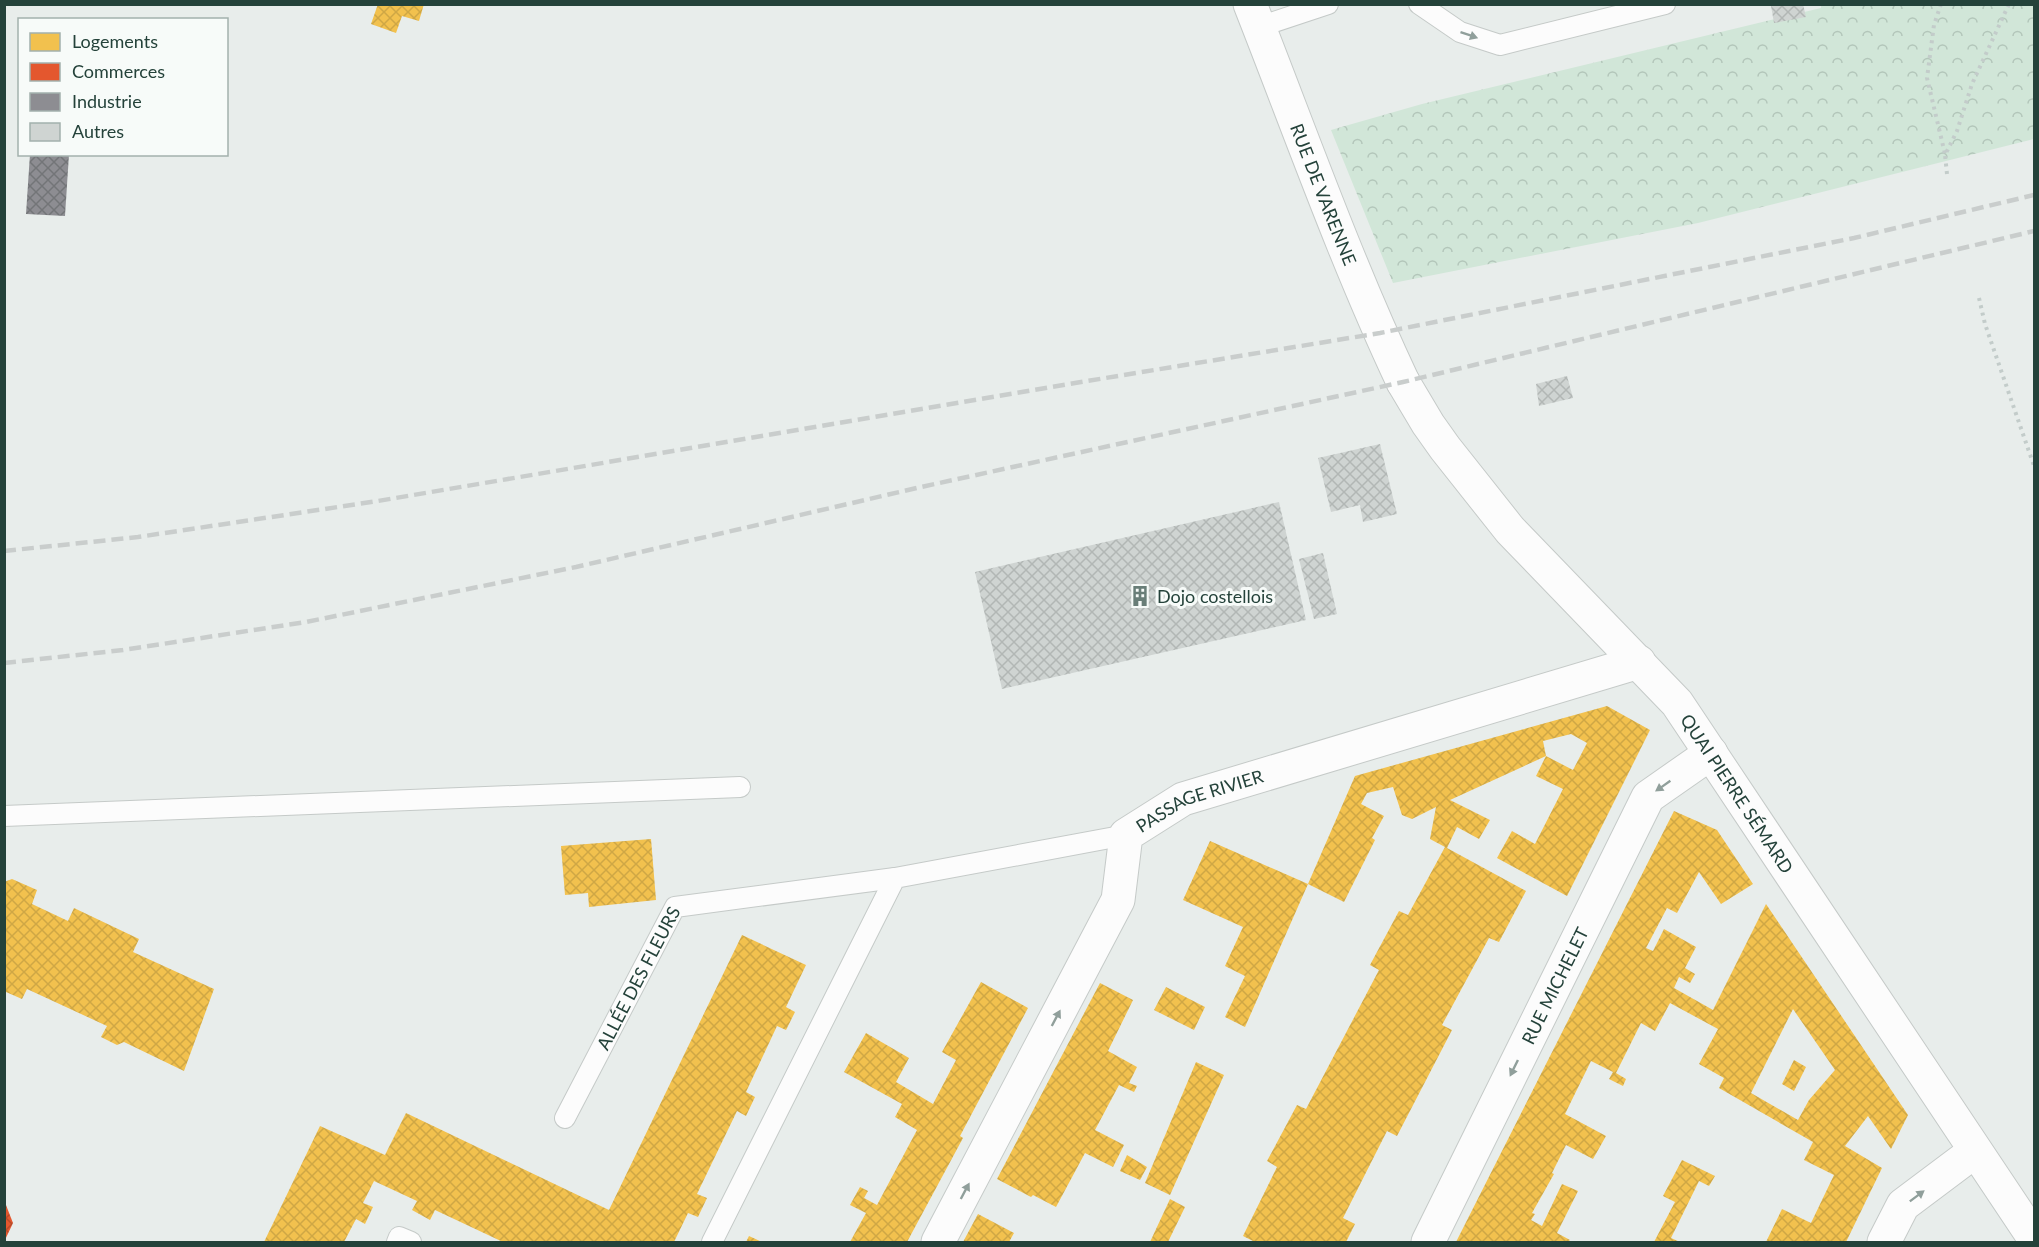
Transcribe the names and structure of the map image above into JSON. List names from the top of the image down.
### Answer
{
  "streets": {
    "street": [
      "RUE DE VARENNE",
      "QUAI PIERRE SÉMARD",
      "PASSAGE RIVIER",
      "RUE MICHELET"
    ],
    "lane": ["ALLÉE DES FLEURS"]
  },
  "crossings": [
    ["RUE DE VARENNE", "QUAI PIERRE SÉMARD"],
    ["QUAI PIERRE SÉMARD", "PASSAGE RIVIER"],
    ["QUAI PIERRE SÉMARD", "RUE MICHELET"],
    ["PASSAGE RIVIER", "ALLÉE DES FLEURS"]
  ],
  "one_way": ["PASSAGE RIVIER", "RUE MICHELET"],
  "places": {
    "building": ["Dojo costellois"]
  },
  "legend": [
    "Logements",
    "Commerces",
    "Industrie",
    "Autres"
  ]
}
